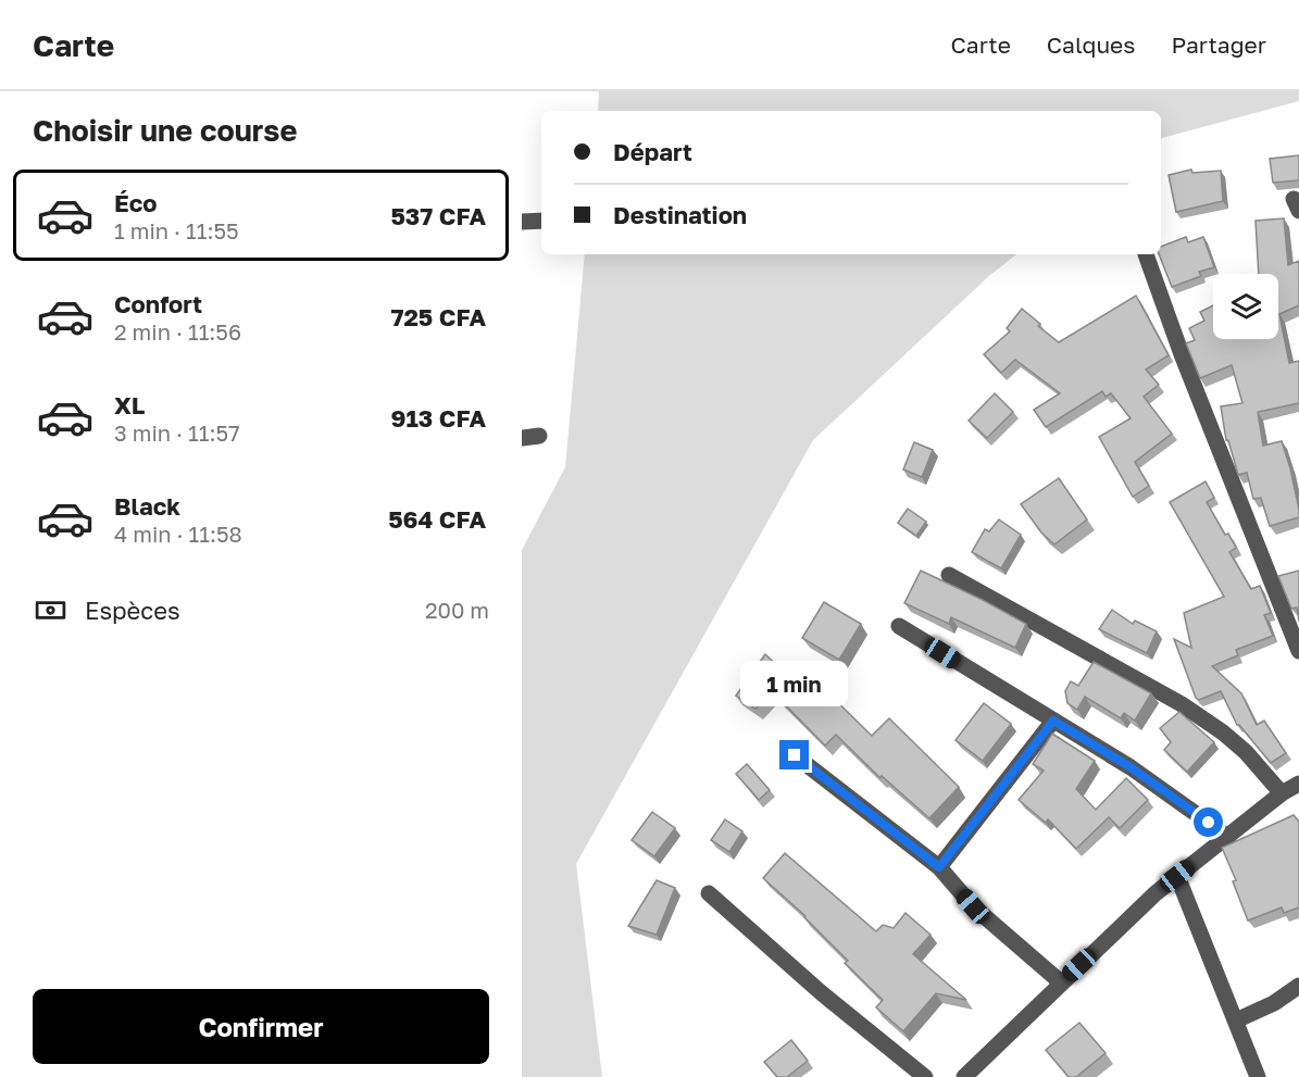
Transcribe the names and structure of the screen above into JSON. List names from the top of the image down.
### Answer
{
  "page": {
    "header": "Carte",
    "nav": ["Carte", "Calques", "Partager"],
    "heading": "Choisir une course",
    "banner": ["Départ", "Destination"],
    "list": [
      {
        "name": "Éco",
        "note": "1 min · 11:55",
        "value": "537 CFA"
      },
      {
        "name": "Confort",
        "note": "2 min · 11:56",
        "value": "725 CFA"
      },
      {
        "name": "XL",
        "note": "3 min · 11:57",
        "value": "913 CFA"
      },
      {
        "name": "Black",
        "note": "4 min · 11:58",
        "value": "564 CFA"
      }
    ],
    "pay": ["Espèces", "200 m"],
    "bubble": "1 min",
    "buttons": "Confirmer"
  }
}
